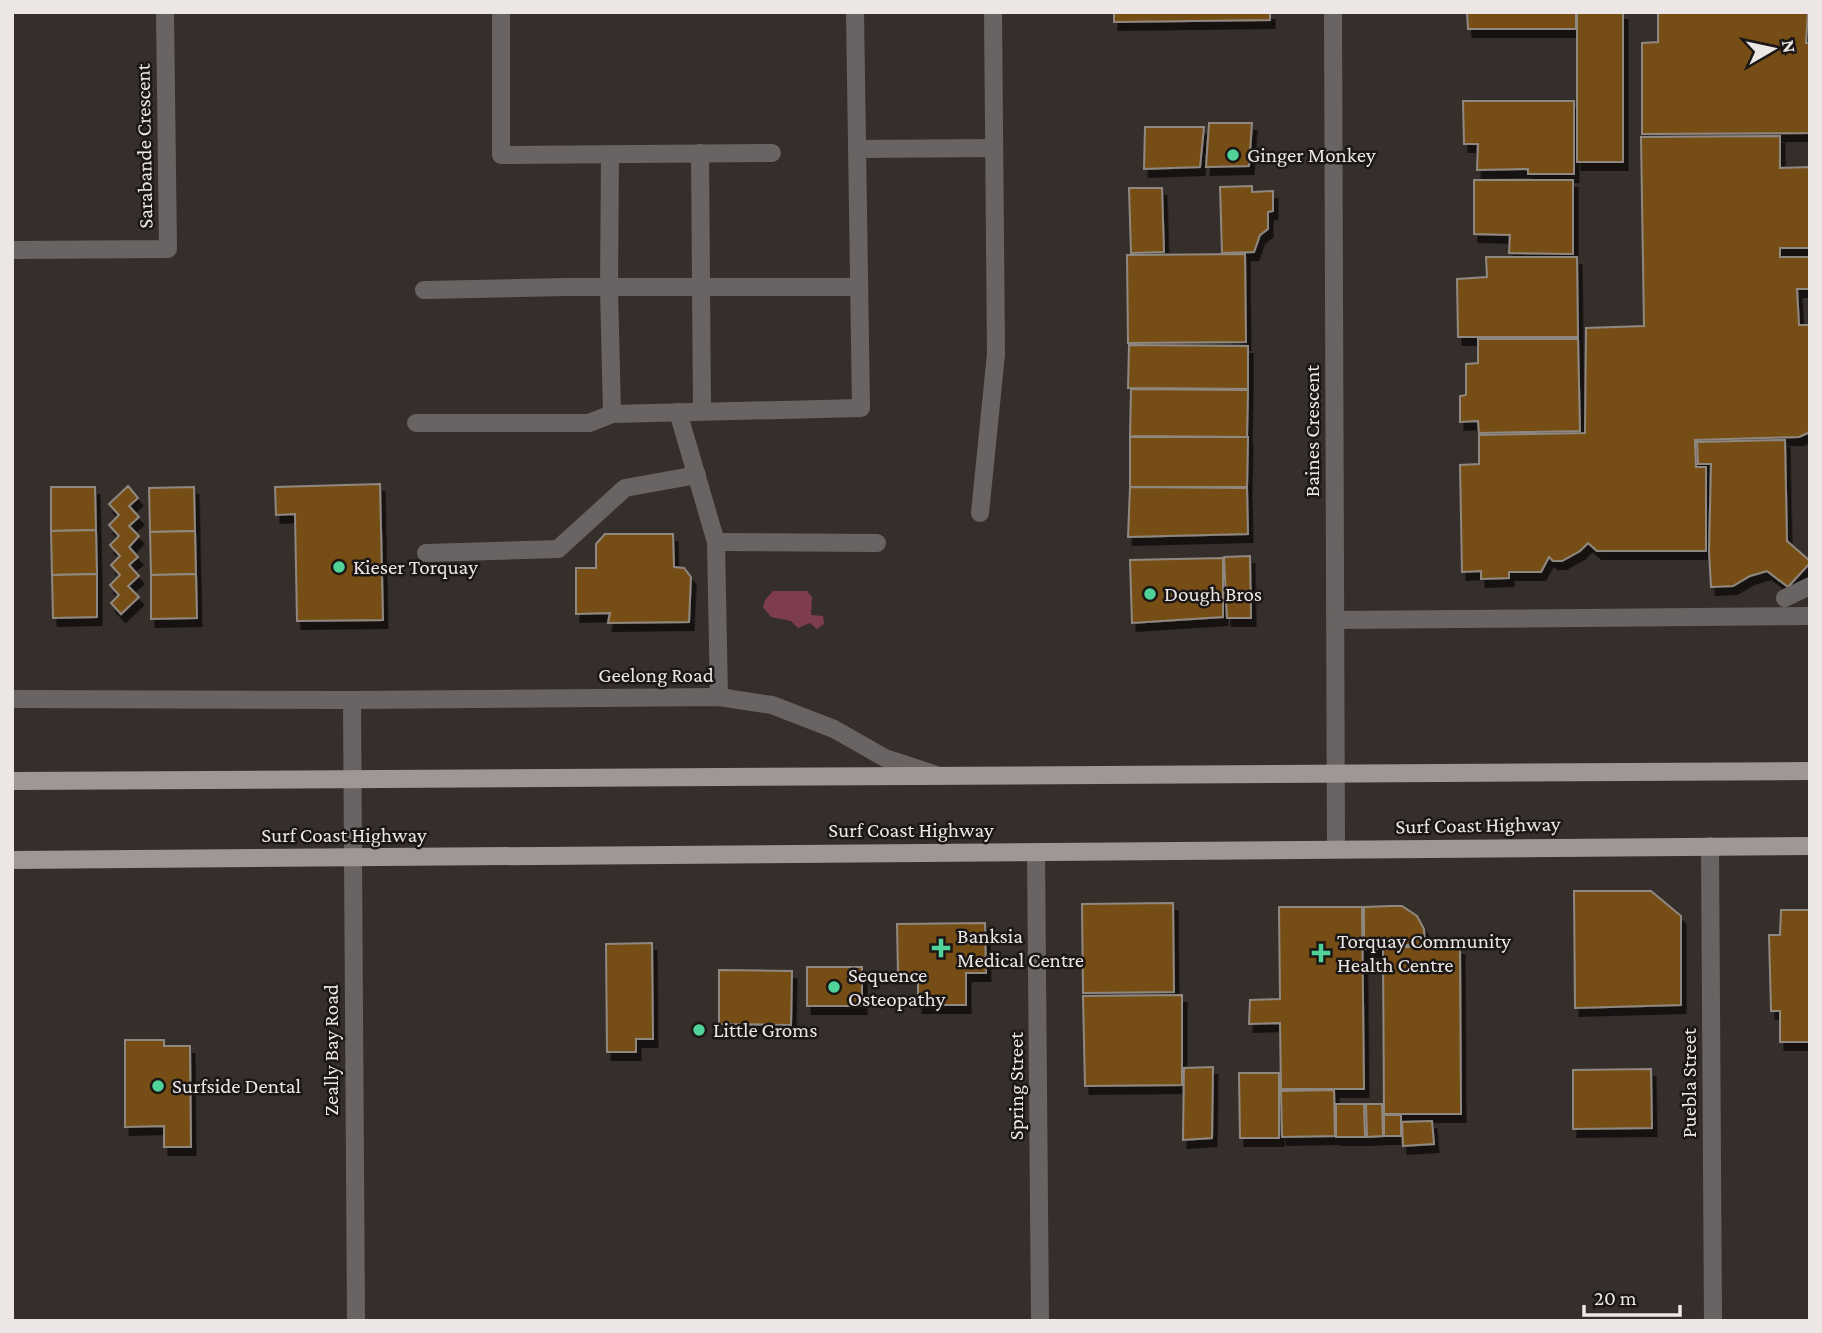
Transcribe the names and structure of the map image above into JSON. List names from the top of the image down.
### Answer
{
  "streets": {
    "main road": ["Surf Coast Highway"],
    "street": [
      "Sarabande Crescent",
      "Baines Crescent",
      "Geelong Road",
      "Zeally Bay Road",
      "Puebla Street",
      "Spring Street"
    ]
  },
  "crossings": [
    ["Baines Crescent", "Surf Coast Highway"],
    ["Surf Coast Highway", "Zeally Bay Road"],
    ["Surf Coast Highway", "Puebla Street"],
    ["Surf Coast Highway", "Spring Street"]
  ],
  "places": {
    "other": [
      "Ginger Monkey",
      "Kieser Torquay",
      "Dough Bros",
      "Sequence Osteopathy",
      "Little Groms",
      "Surfside Dental"
    ],
    "health": ["Banksia Medical Centre", "Torquay Community Health Centre"]
  },
  "scale_bar": "20 m",
  "north": "right"
}
